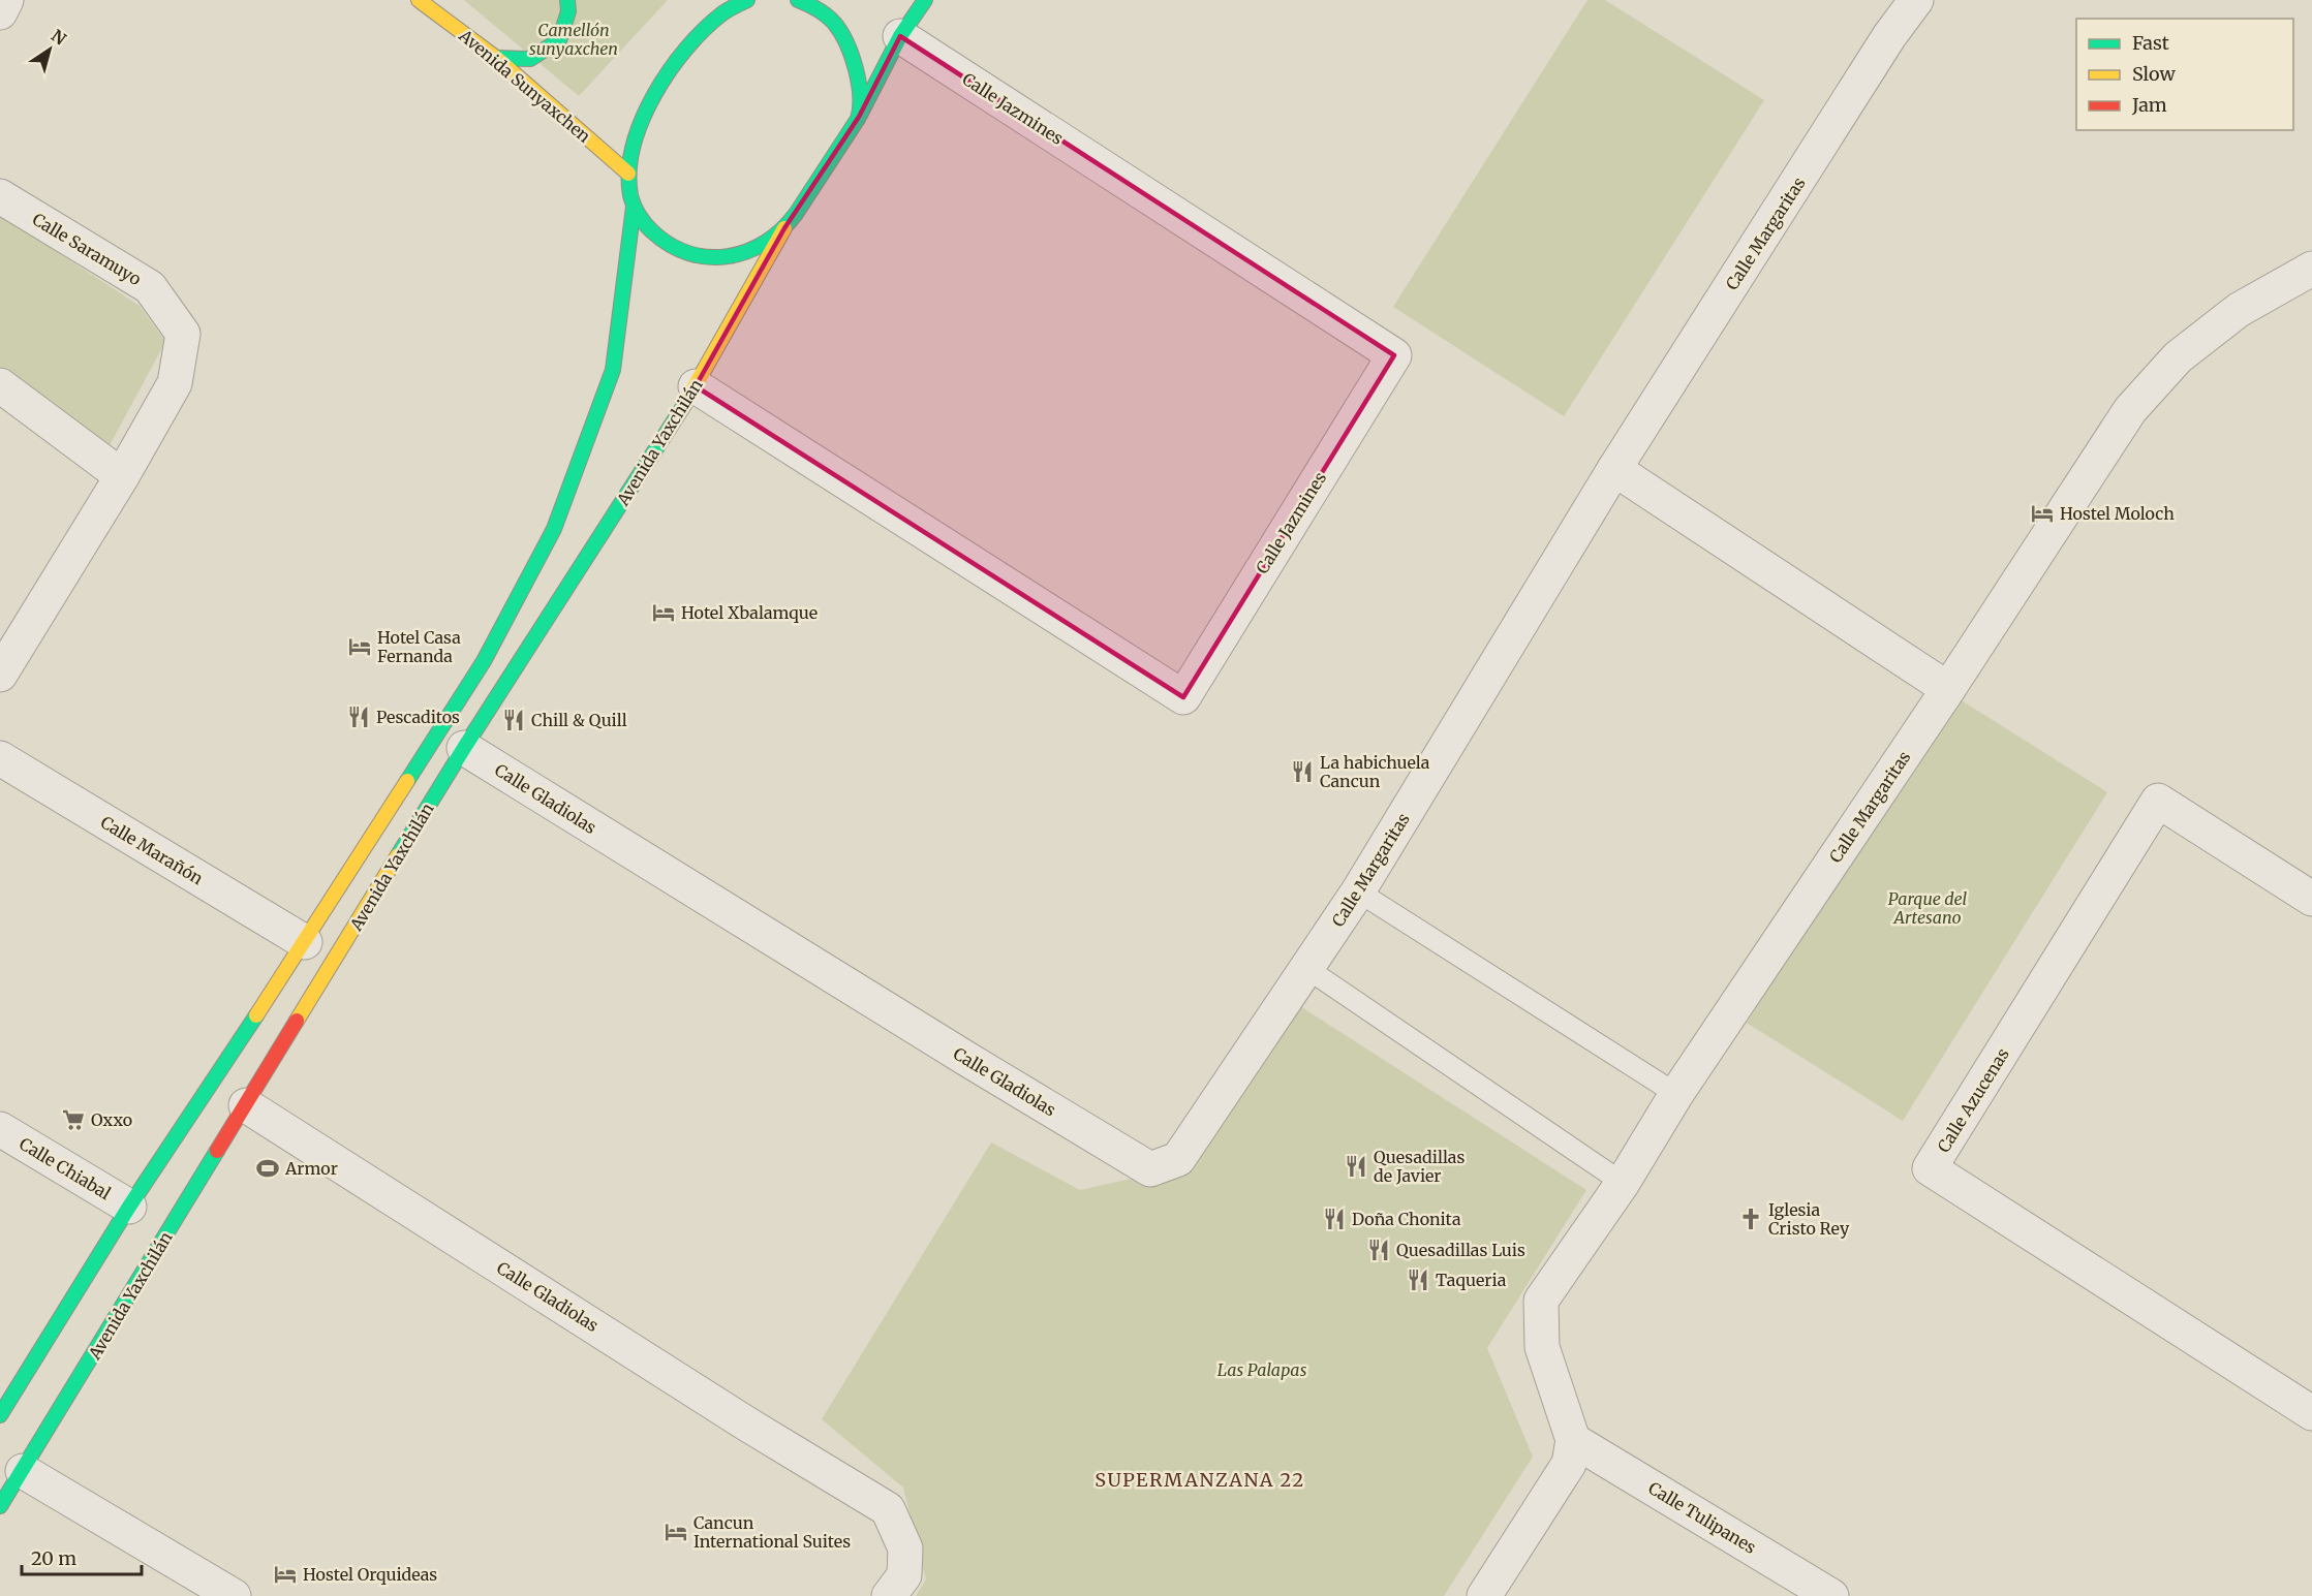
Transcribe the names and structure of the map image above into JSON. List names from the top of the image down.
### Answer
{
  "streets": {
    "main road": ["Avenida Sunyaxchen", "Avenida Yaxchilán"],
    "street": [
      "Calle Jazmines",
      "Calle Margaritas",
      "Calle Saramuyo",
      "Calle Gladiolas",
      "Calle Marañón",
      "Calle Azucenas",
      "Calle Chiabal",
      "Calle Tulipanes"
    ]
  },
  "crossings": [
    ["Calle Jazmines", "Avenida Yaxchilán"],
    ["Calle Margaritas", "Calle Gladiolas"],
    ["Calle Margaritas", "Calle Tulipanes"],
    ["Avenida Yaxchilán", "Calle Gladiolas"],
    ["Avenida Yaxchilán", "Calle Marañón"],
    ["Avenida Yaxchilán", "Calle Chiabal"]
  ],
  "districts": ["SUPERMANZANA 22"],
  "parks": ["Camellón sunyaxchen", "Parque del Artesano", "Las Palapas"],
  "places": {
    "hotel": [
      "Hostel Moloch",
      "Hotel Xbalamque",
      "Hotel Casa Fernanda",
      "Cancun International Suites",
      "Hostel Orquideas"
    ],
    "restaurant": [
      "Pescaditos",
      "Chill & Quill",
      "La habichuela Cancun",
      "Quesadillas de Javier",
      "Doña Chonita",
      "Quesadillas Luis",
      "Taqueria"
    ],
    "supermarket": ["Oxxo"],
    "sports": ["Armor"],
    "church": ["Iglesia Cristo Rey"]
  },
  "legend": ["Fast", "Slow", "Jam"],
  "scale_bar": "20 m",
  "north": "top right"
}
